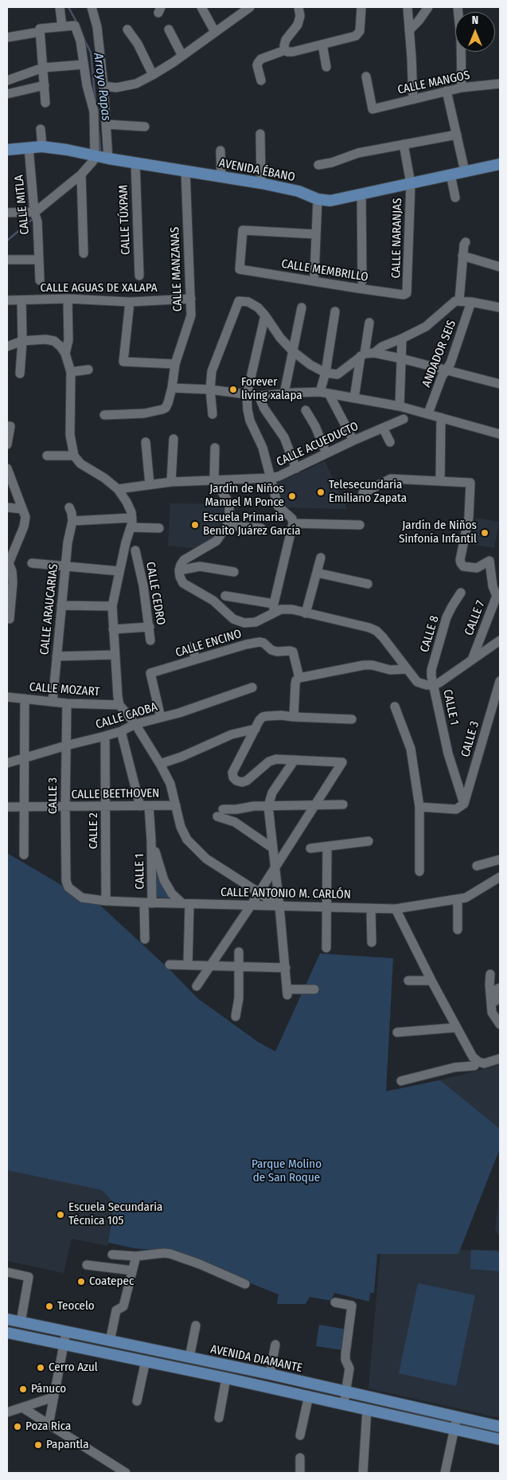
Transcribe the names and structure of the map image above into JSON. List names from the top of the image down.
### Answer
{
  "streets": {
    "main road": ["AVENIDA ÉBANO", "AVENIDA DIAMANTE"],
    "street": [
      "CALLE MANGOS",
      "CALLE MITLA",
      "CALLE TÚXPAM",
      "CALLE NARANJAS",
      "CALLE MANZANAS",
      "CALLE MEMBRILLO",
      "CALLE AGUAS DE XALAPA",
      "ANDADOR SEIS",
      "CALLE ACUEDUCTO",
      "CALLE CEDRO",
      "CALLE ARAUCARIAS",
      "CALLE 7",
      "CALLE 8",
      "CALLE ENCINO",
      "CALLE MOZART",
      "CALLE 1",
      "CALLE CAOBA",
      "CALLE 3",
      "CALLE BEETHOVEN",
      "CALLE 2",
      "CALLE ANTONIO M. CARLÓN"
    ]
  },
  "crossings": [
    ["AVENIDA ÉBANO", "CALLE MITLA"],
    ["AVENIDA ÉBANO", "CALLE TÚXPAM"],
    ["AVENIDA ÉBANO", "CALLE NARANJAS"],
    ["AVENIDA ÉBANO", "CALLE MANZANAS"],
    ["CALLE NARANJAS", "CALLE MEMBRILLO"],
    ["CALLE MANZANAS", "CALLE AGUAS DE XALAPA"],
    ["CALLE ARAUCARIAS", "CALLE MOZART"],
    ["CALLE 8", "CALLE 1"],
    ["CALLE ENCINO", "CALLE CAOBA"],
    ["CALLE MOZART", "CALLE 3"],
    ["CALLE 1", "CALLE CAOBA"],
    ["CALLE 1", "CALLE 3"],
    ["CALLE 1", "CALLE BEETHOVEN"],
    ["CALLE 1", "CALLE ANTONIO M. CARLÓN"],
    ["CALLE CAOBA", "CALLE 3"],
    ["CALLE CAOBA", "CALLE 2"],
    ["CALLE 3", "CALLE BEETHOVEN"],
    ["CALLE 3", "CALLE ANTONIO M. CARLÓN"],
    ["CALLE BEETHOVEN", "CALLE 2"],
    ["CALLE 2", "CALLE ANTONIO M. CARLÓN"]
  ],
  "water": ["Arroyo Papas"],
  "parks": ["Parque Molino de San Roque"],
  "places": [
    "Forever living xalapa",
    "Telesecundaria Emiliano Zapata",
    "Jardín de Niños Manuel M Ponce",
    "Escuela Primaria Benito Juárez García",
    "Jardín de Niños Sinfonía Infantil",
    "Escuela Secundaria Técnica 105",
    "Coatepec",
    "Teocelo",
    "Cerro Azul",
    "Pánuco",
    "Poza Rica",
    "Papantla"
  ],
  "north": "top"
}
